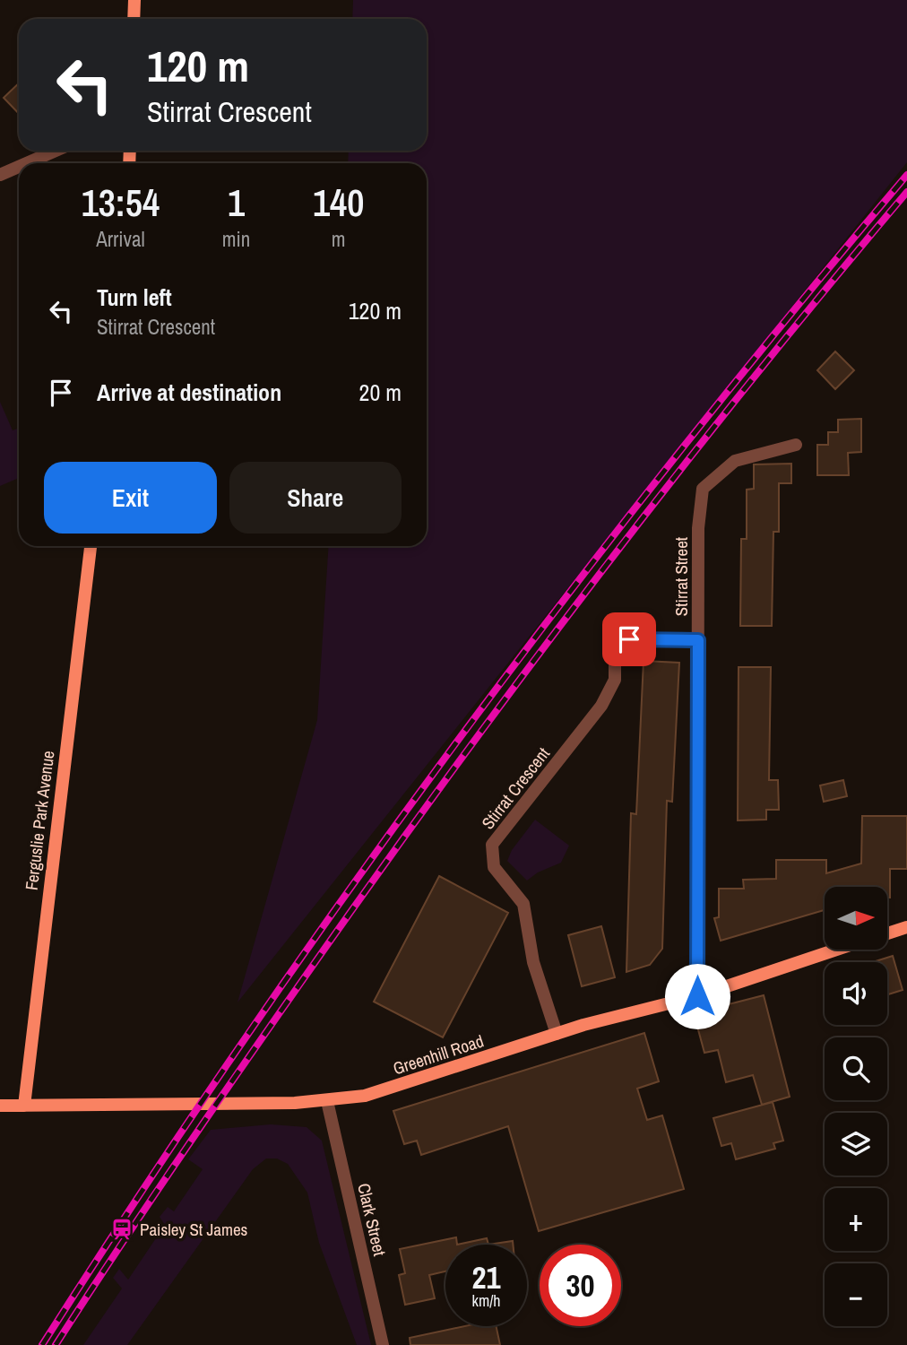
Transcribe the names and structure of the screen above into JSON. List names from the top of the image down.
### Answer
{
  "streets": {
    "street": [
      "Stirrat Street",
      "Stirrat Crescent",
      "Ferguslie Park Avenue",
      "Greenhill Road",
      "Clark Street"
    ]
  },
  "crossings": [
    ["Stirrat Street", "Stirrat Crescent"],
    ["Stirrat Street", "Greenhill Road"],
    ["Stirrat Crescent", "Greenhill Road"],
    ["Ferguslie Park Avenue", "Greenhill Road"],
    ["Greenhill Road", "Clark Street"]
  ],
  "places": {
    "station": ["Paisley St James"]
  },
  "north": "right",
  "page": {
    "turn": ["120 m", "Stirrat Crescent"],
    "eta": [
      "13:54",
      "Arrival",
      "1",
      "min",
      "140",
      "m"
    ],
    "list": [
      {
        "name": "Turn left",
        "note": "Stirrat Crescent",
        "value": "120 m"
      },
      {
        "name": "Arrive at destination",
        "value": "20 m"
      }
    ],
    "buttons": ["Exit", "Share"],
    "map_buttons": ["+", "−"],
    "speed": "21 km/h",
    "limit": "30"
  }
}
